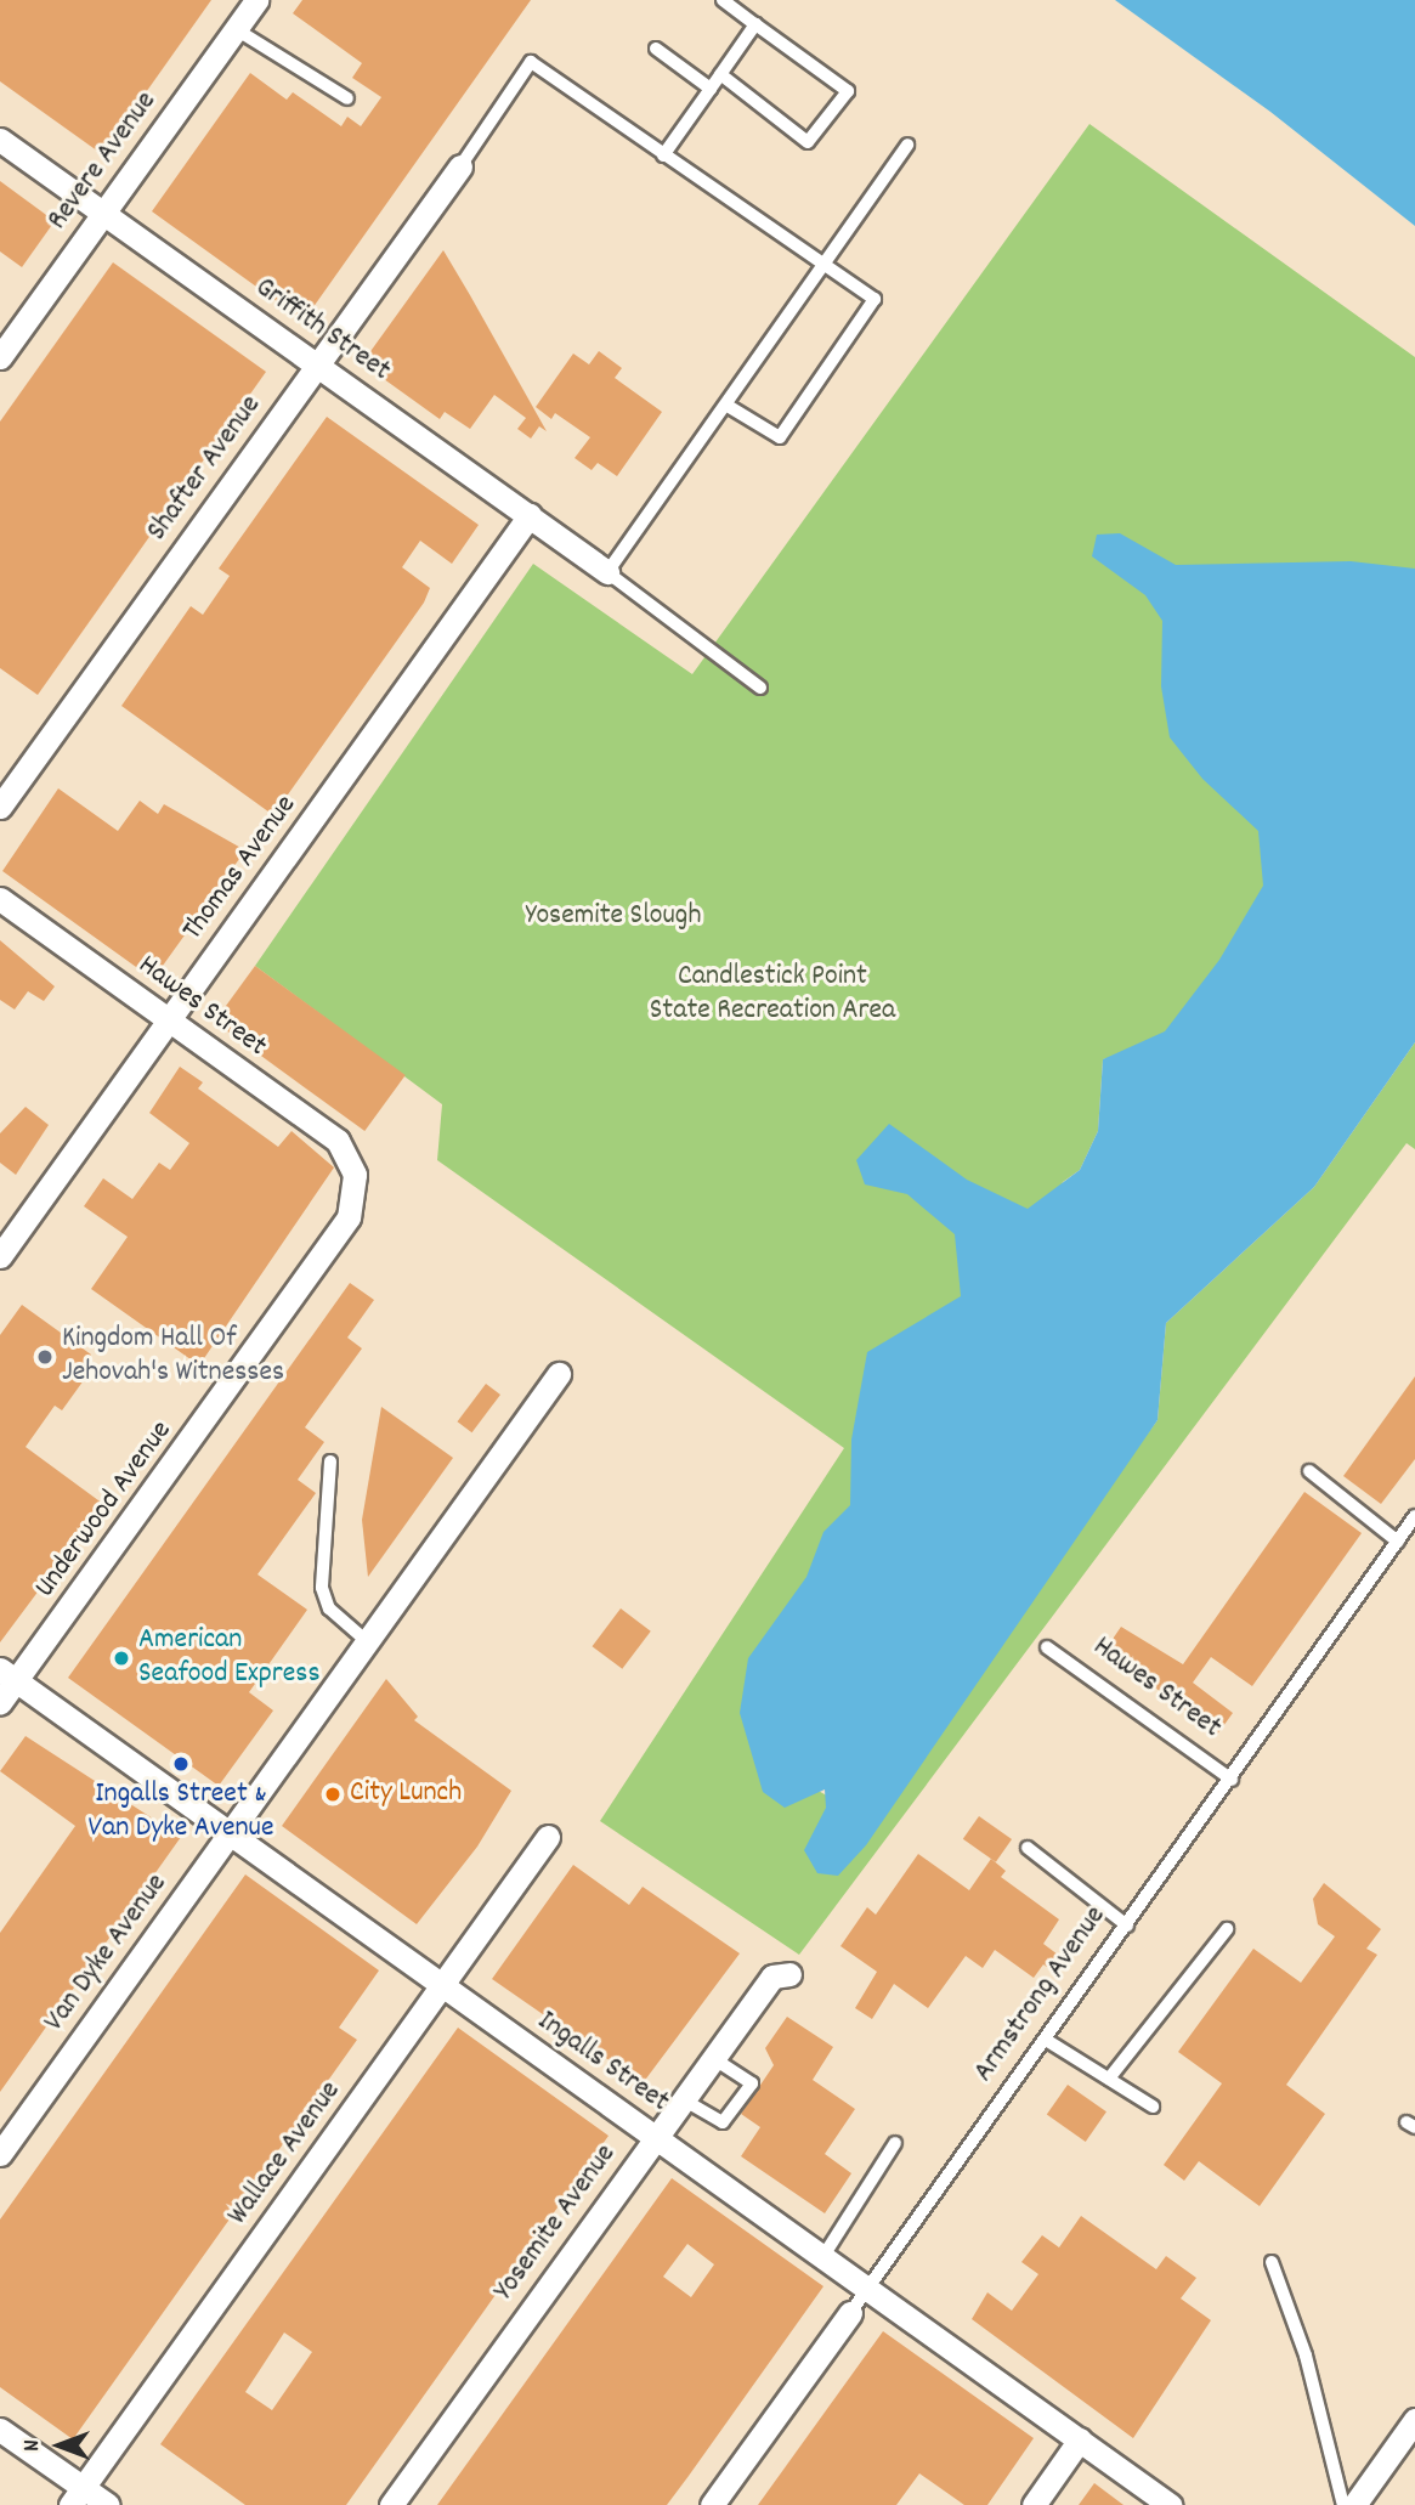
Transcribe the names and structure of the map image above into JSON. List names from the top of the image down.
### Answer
{
  "streets": {
    "street": [
      "Revere Avenue",
      "Griffith Street",
      "Shafter Avenue",
      "Thomas Avenue",
      "Hawes Street",
      "Underwood Avenue",
      "Van Dyke Avenue",
      "Armstrong Avenue",
      "Ingalls Street",
      "Wallace Avenue",
      "Yosemite Avenue"
    ]
  },
  "crossings": [
    ["Revere Avenue", "Griffith Street"],
    ["Griffith Street", "Shafter Avenue"],
    ["Griffith Street", "Thomas Avenue"],
    ["Thomas Avenue", "Hawes Street"],
    ["Hawes Street", "Underwood Avenue"],
    ["Hawes Street", "Armstrong Avenue"],
    ["Underwood Avenue", "Ingalls Street"],
    ["Van Dyke Avenue", "Ingalls Street"],
    ["Armstrong Avenue", "Ingalls Street"],
    ["Ingalls Street", "Wallace Avenue"],
    ["Ingalls Street", "Yosemite Avenue"]
  ],
  "parks": ["Yosemite Slough", "Candlestick Point State Recreation Area"],
  "places": [
    "Kingdom Hall Of Jehovah's Witnesses",
    "American Seafood Express",
    "Ingalls Street & Van Dyke Avenue",
    "City Lunch"
  ],
  "north": "left"
}
